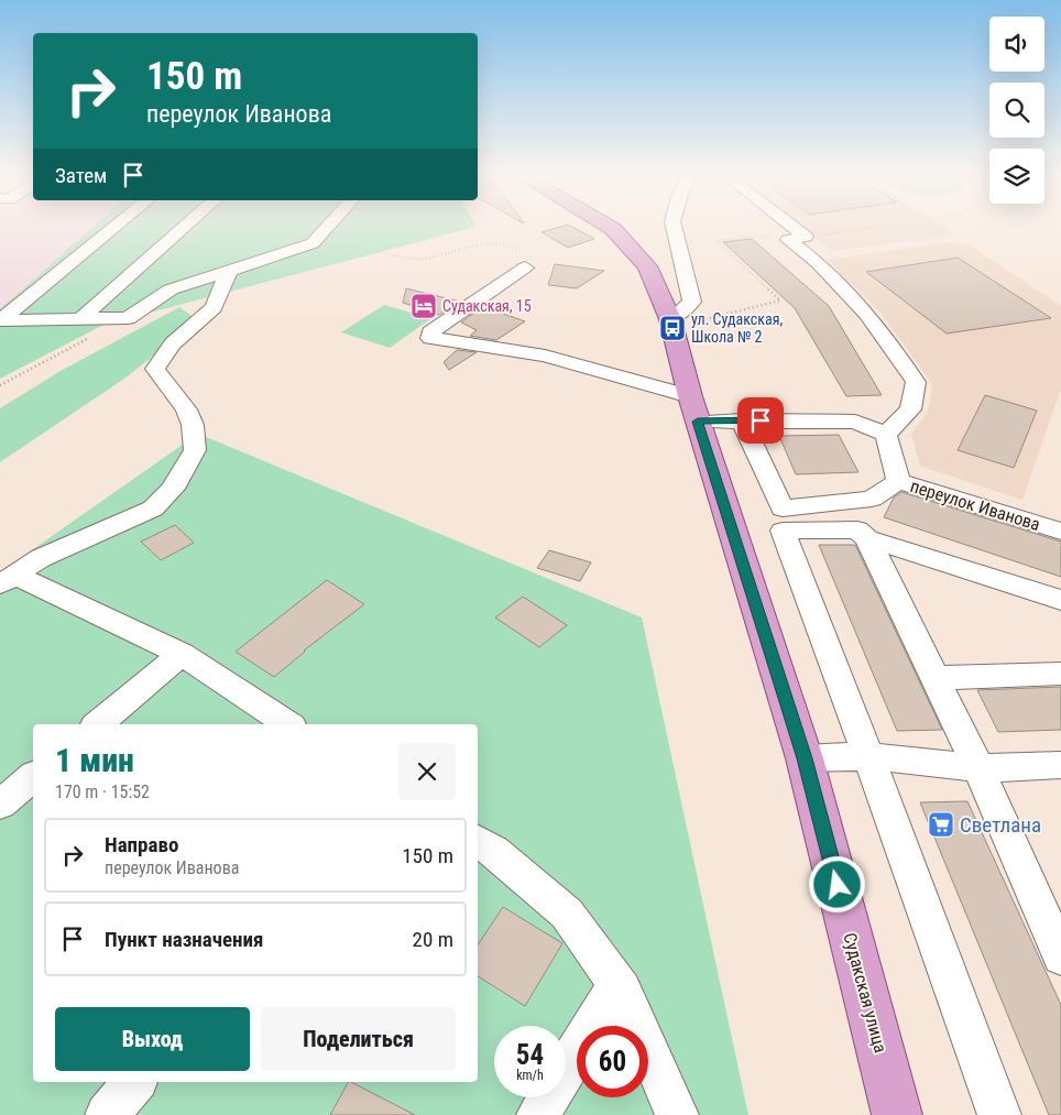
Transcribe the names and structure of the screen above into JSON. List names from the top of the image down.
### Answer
{
  "streets": {
    "main road": ["Судакская улица"],
    "street": ["переулок Иванова"]
  },
  "places": {
    "hotel": ["Судакская, 15"],
    "bus stop": ["ул. Судакская, Школа № 2"],
    "supermarket": ["Светлана"]
  },
  "page": {
    "turn": ["150 m", "переулок Иванова"],
    "then": "Затем",
    "heading": ["1 мин", "170 m · 15:52"],
    "list": [
      {
        "name": "Направо",
        "note": "переулок Иванова",
        "value": "150 m"
      },
      {
        "name": "Пункт назначения",
        "value": "20 m"
      }
    ],
    "buttons": ["Выход", "Поделиться"],
    "speed": "54 km/h",
    "limit": "60"
  }
}
